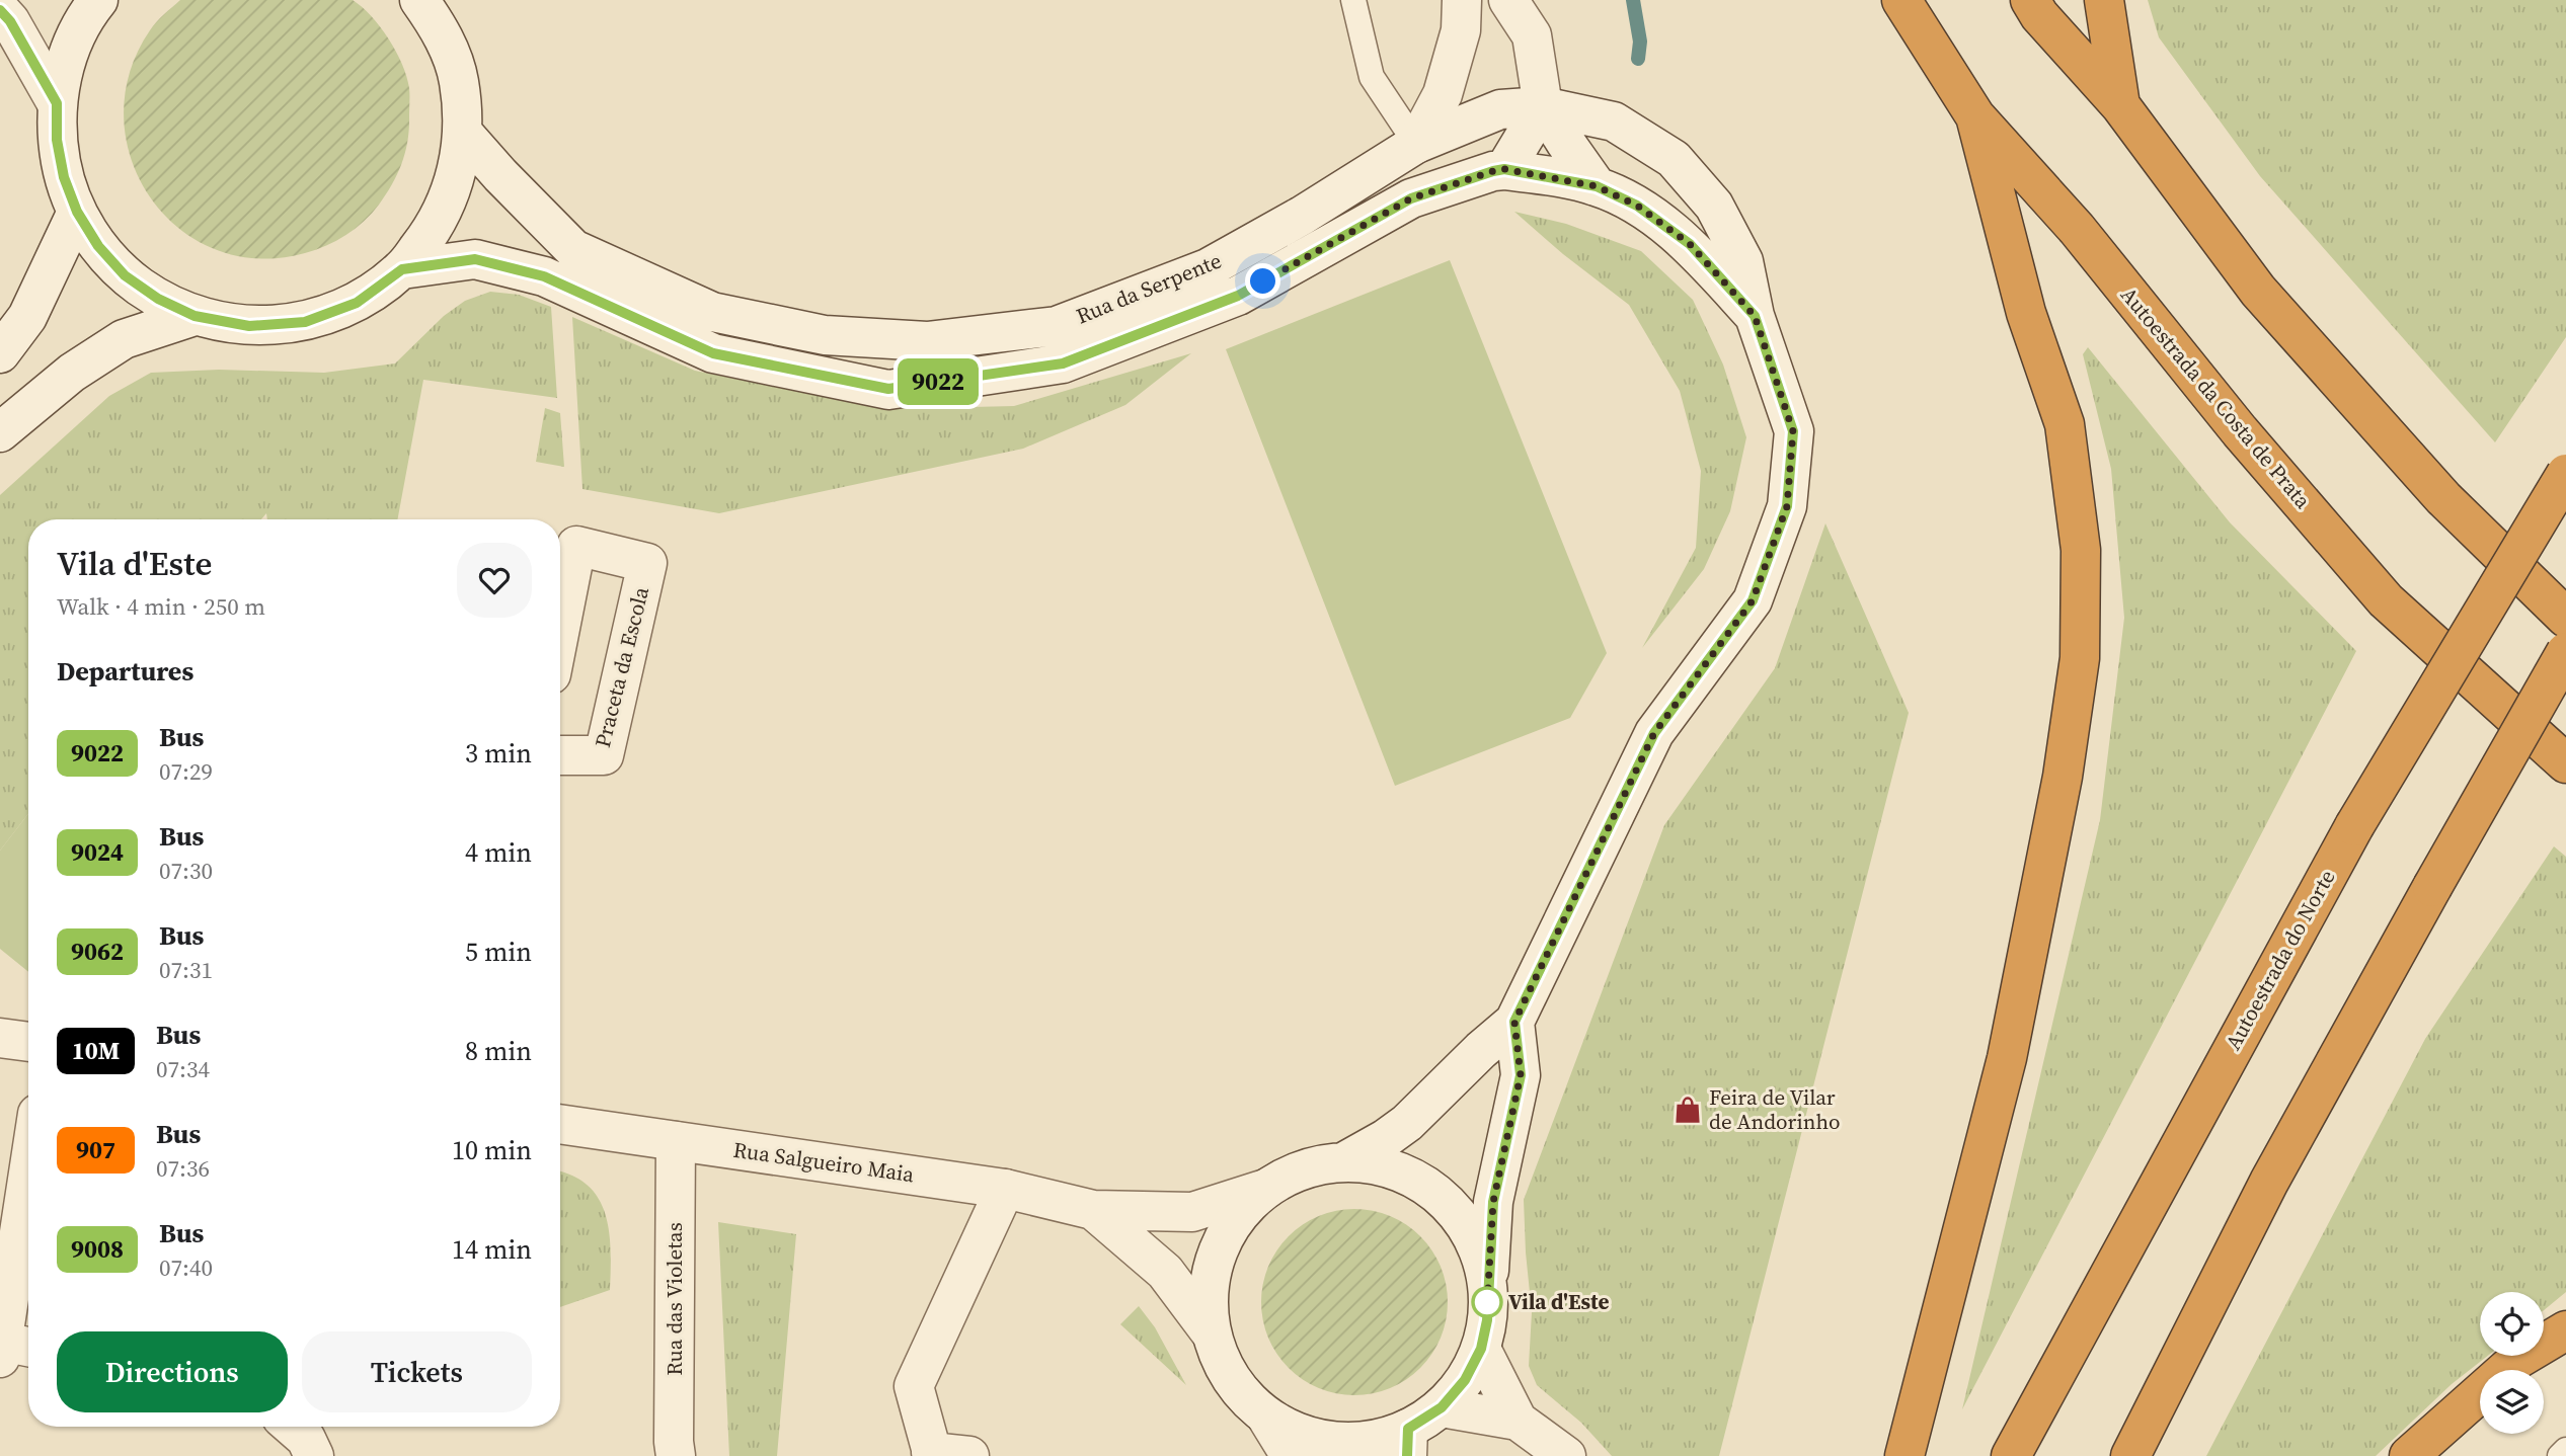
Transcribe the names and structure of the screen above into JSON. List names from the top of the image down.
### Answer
{
  "streets": {
    "highway": ["Autoestrada da Costa de Prata", "Autoestrada do Norte"],
    "main road": [
      "Rua da Serpente",
      "Praceta da Escola",
      "Rua Salgueiro Maia",
      "Rua das Violetas"
    ]
  },
  "crossings": [
    ["Rua Salgueiro Maia", "Rua das Violetas"]
  ],
  "places": {
    "shop": ["Feira de Vilar de Andorinho"],
    "other": ["Vila d'Este"]
  },
  "lines": ["bus line 9022"],
  "page": {
    "on_map": "9022",
    "heading": [
      ["Vila d'Este", "Walk · 4 min · 250 m"],
      "Departures"
    ],
    "list": [
      {
        "mark": "9022",
        "name": "Bus",
        "note": "07:29",
        "value": "3 min"
      },
      {
        "mark": "9024",
        "name": "Bus",
        "note": "07:30",
        "value": "4 min"
      },
      {
        "mark": "9062",
        "name": "Bus",
        "note": "07:31",
        "value": "5 min"
      },
      {
        "mark": "10M",
        "name": "Bus",
        "note": "07:34",
        "value": "8 min"
      },
      {
        "mark": "907",
        "name": "Bus",
        "note": "07:36",
        "value": "10 min"
      },
      {
        "mark": "9008",
        "name": "Bus",
        "note": "07:40",
        "value": "14 min"
      }
    ],
    "buttons": ["Directions", "Tickets"]
  }
}
